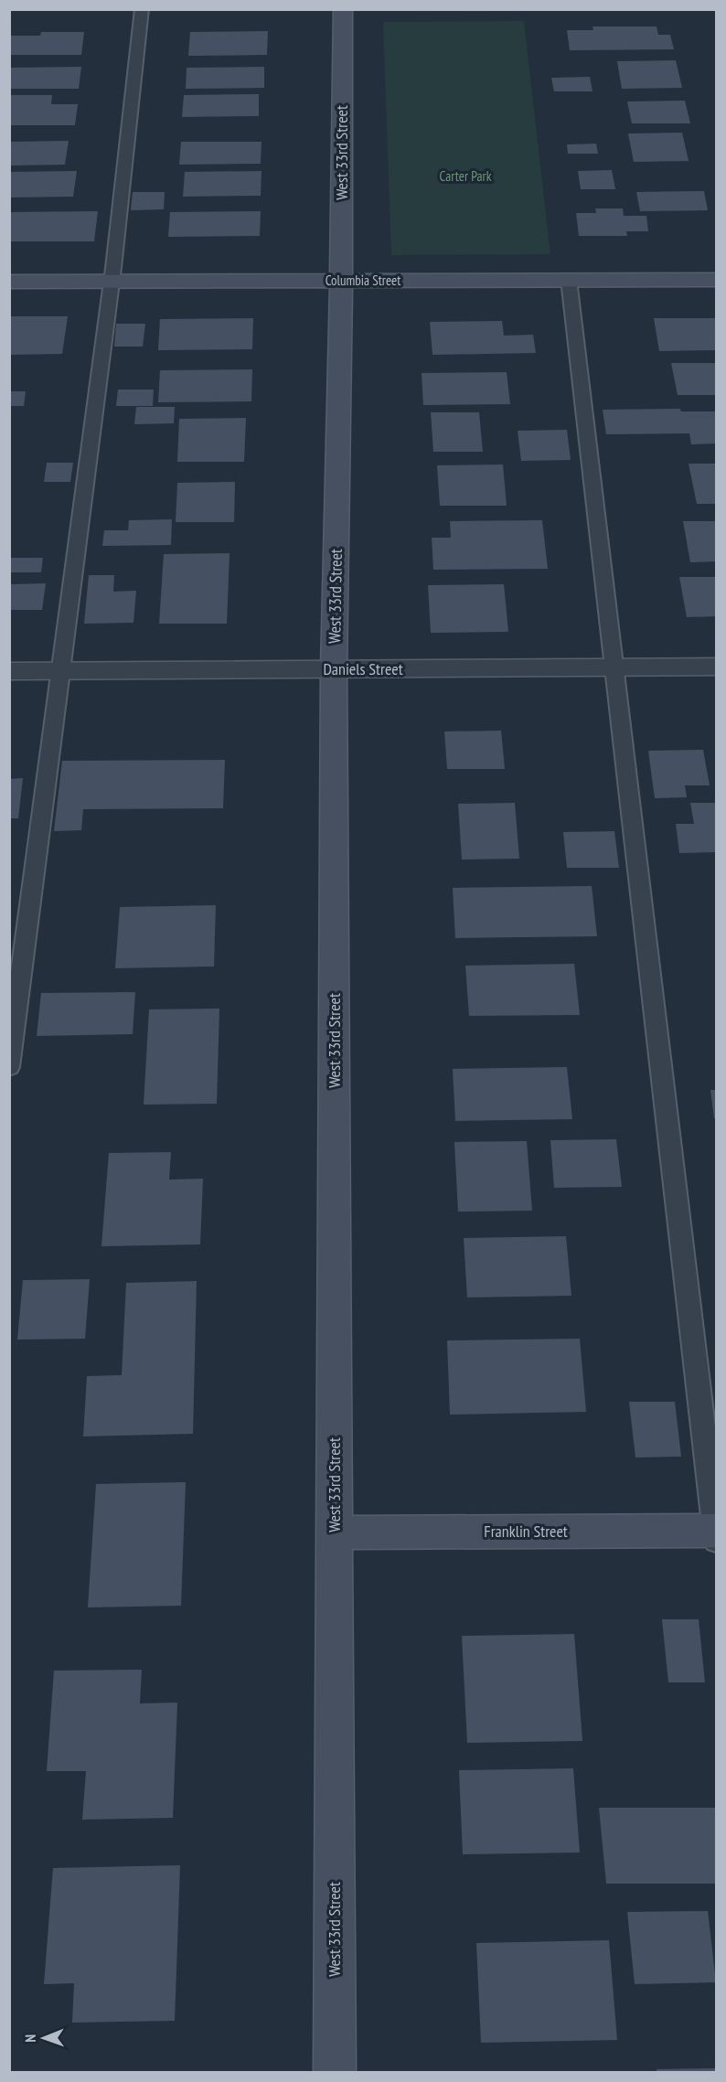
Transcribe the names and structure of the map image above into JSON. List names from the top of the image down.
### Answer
{
  "streets": {
    "street": [
      "West 33rd Street",
      "Columbia Street",
      "Daniels Street",
      "Franklin Street"
    ]
  },
  "crossings": [
    ["West 33rd Street", "Columbia Street"],
    ["West 33rd Street", "Daniels Street"],
    ["West 33rd Street", "Franklin Street"]
  ],
  "parks": ["Carter Park"],
  "north": "left"
}
